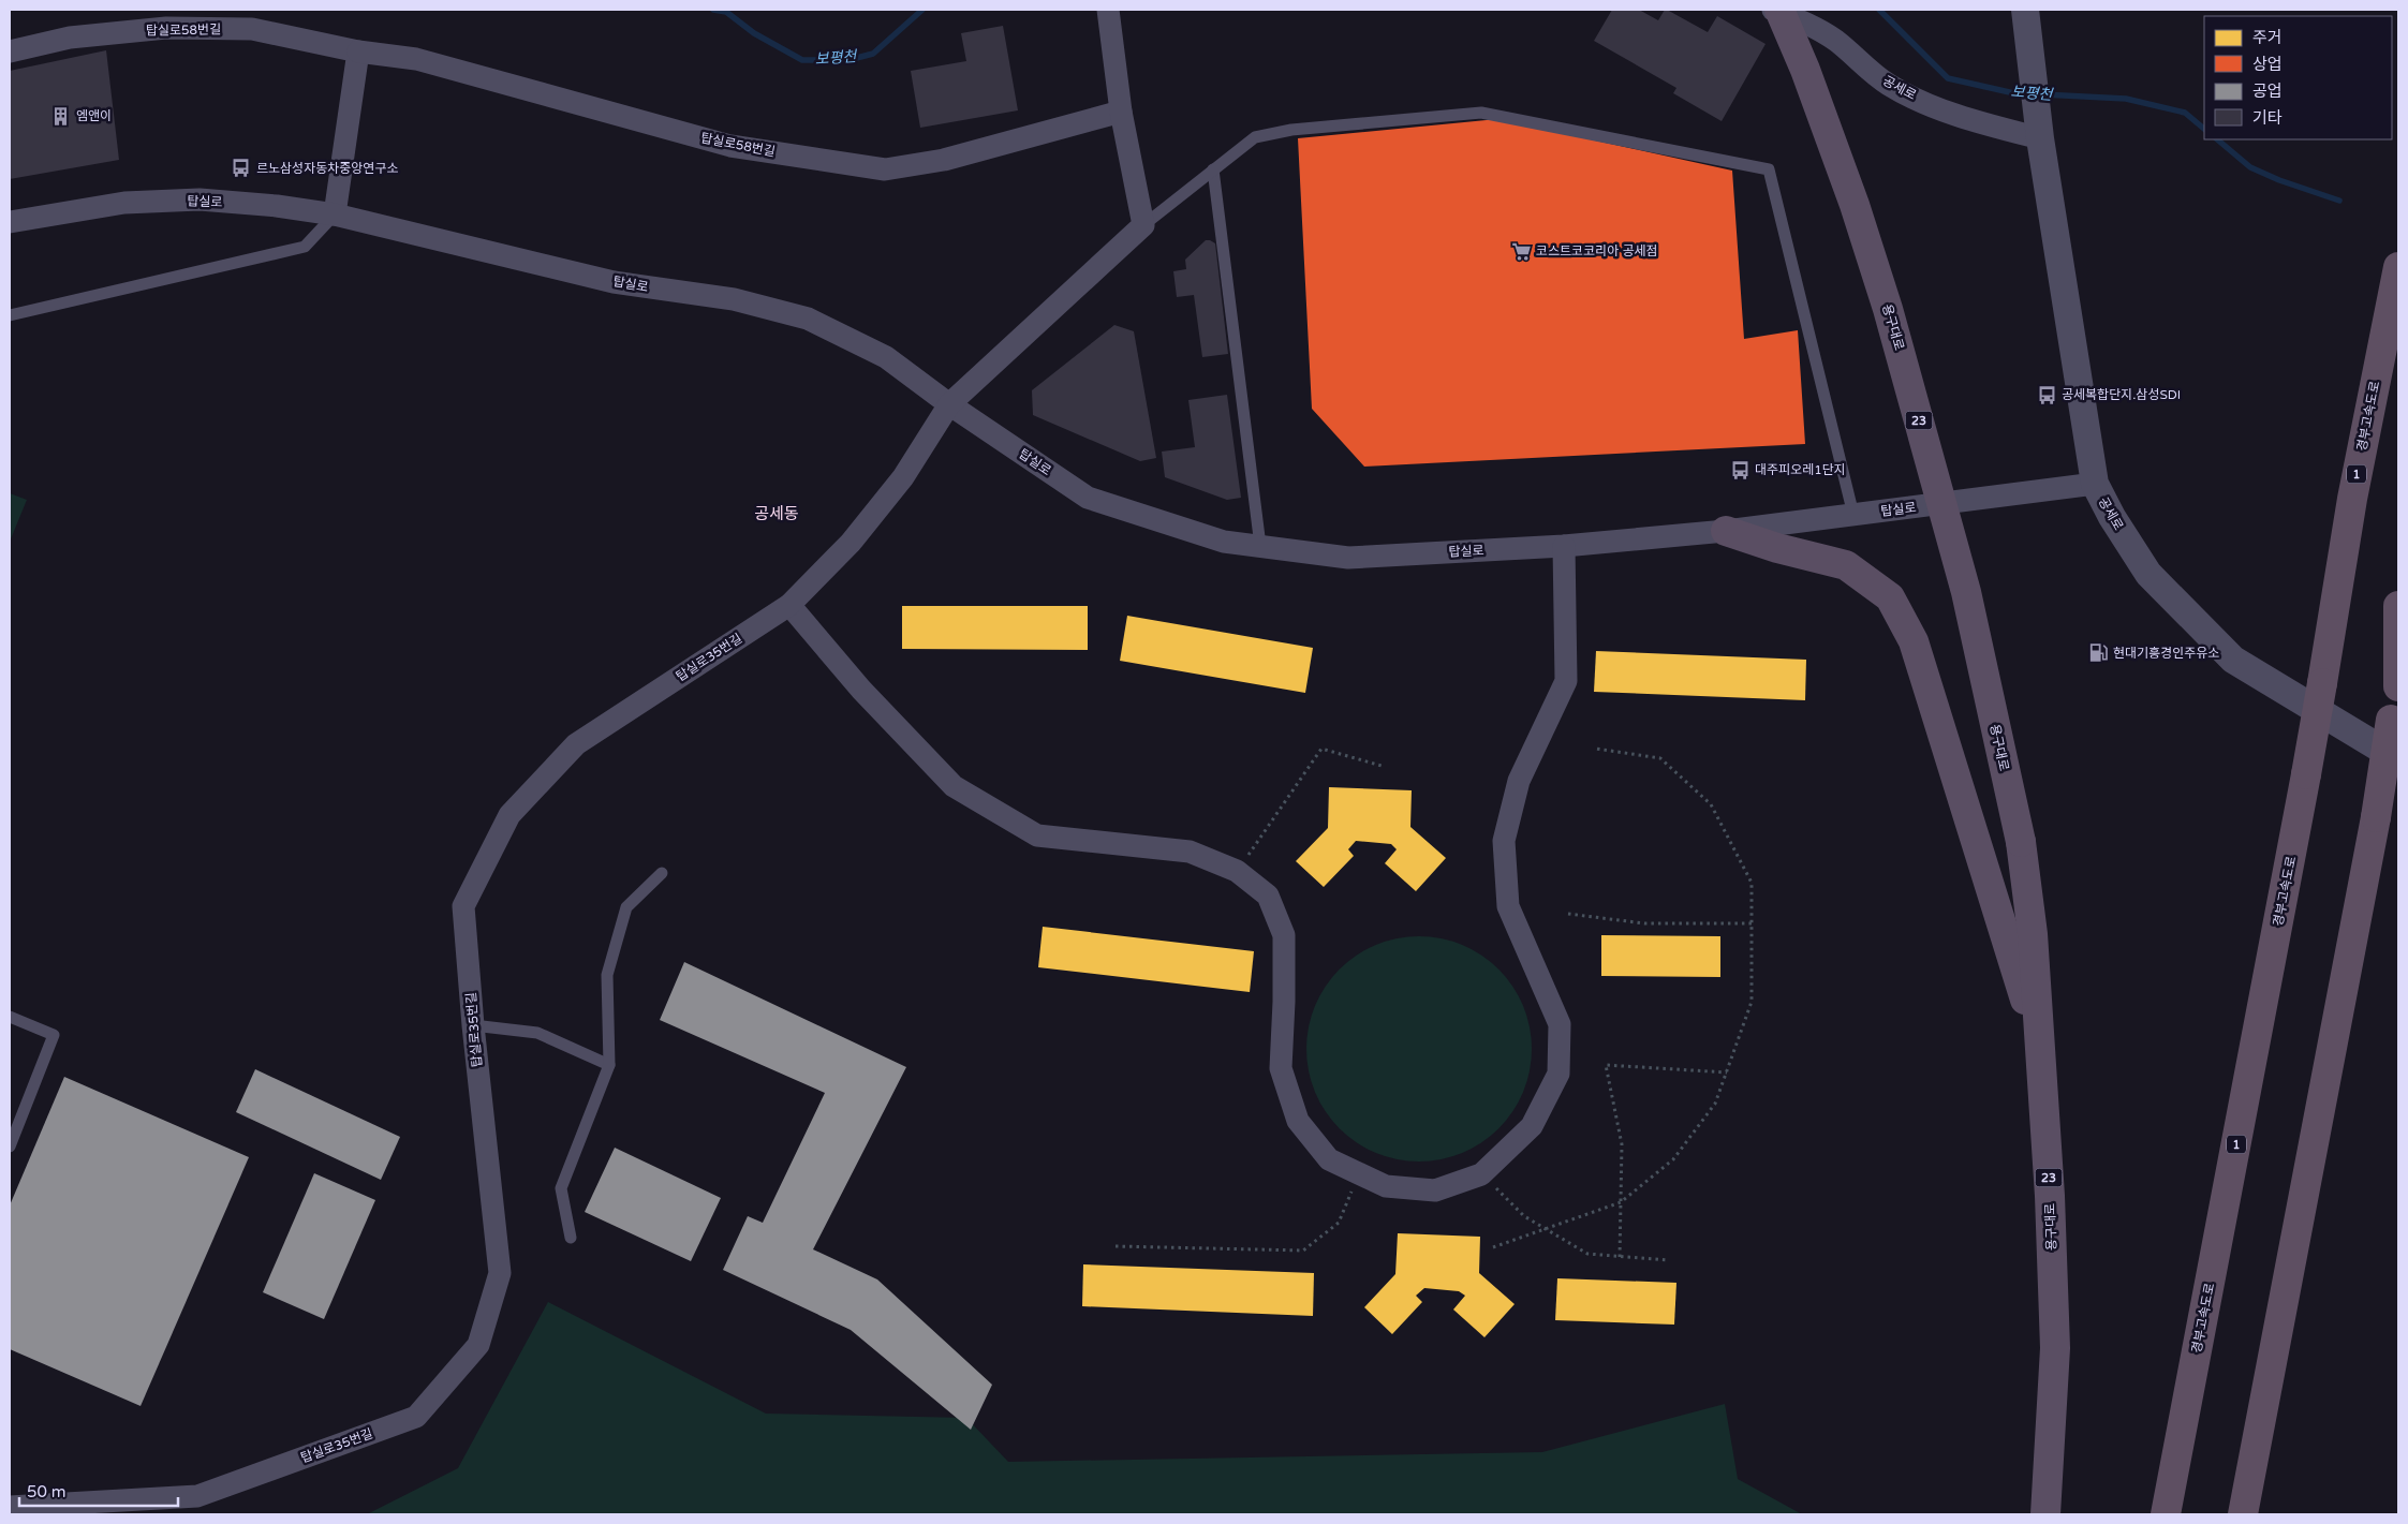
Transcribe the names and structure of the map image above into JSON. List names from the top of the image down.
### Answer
{
  "streets": {
    "highway": [
      "용구대로",
      "경부고속도로",
      "23",
      "1"
    ],
    "street": [
      "탑실로58번길",
      "공세로",
      "탑실로",
      "탑실로35번길"
    ]
  },
  "crossings": [
    ["공세로", "탑실로"],
    ["탑실로", "탑실로35번길"]
  ],
  "districts": ["공세동"],
  "water": ["보평천"],
  "places": {
    "building": ["엠앤이"],
    "bus stop": ["르노삼성자동차중앙연구소", "공세복합단지.삼성SDI", "대주피오레1단지"],
    "supermarket": ["코스트코코리아 공세점"],
    "fuel station": ["현대기흥경인주유소"]
  },
  "legend": [
    "주거",
    "상업",
    "공업",
    "기타"
  ],
  "scale_bar": "50 m"
}
